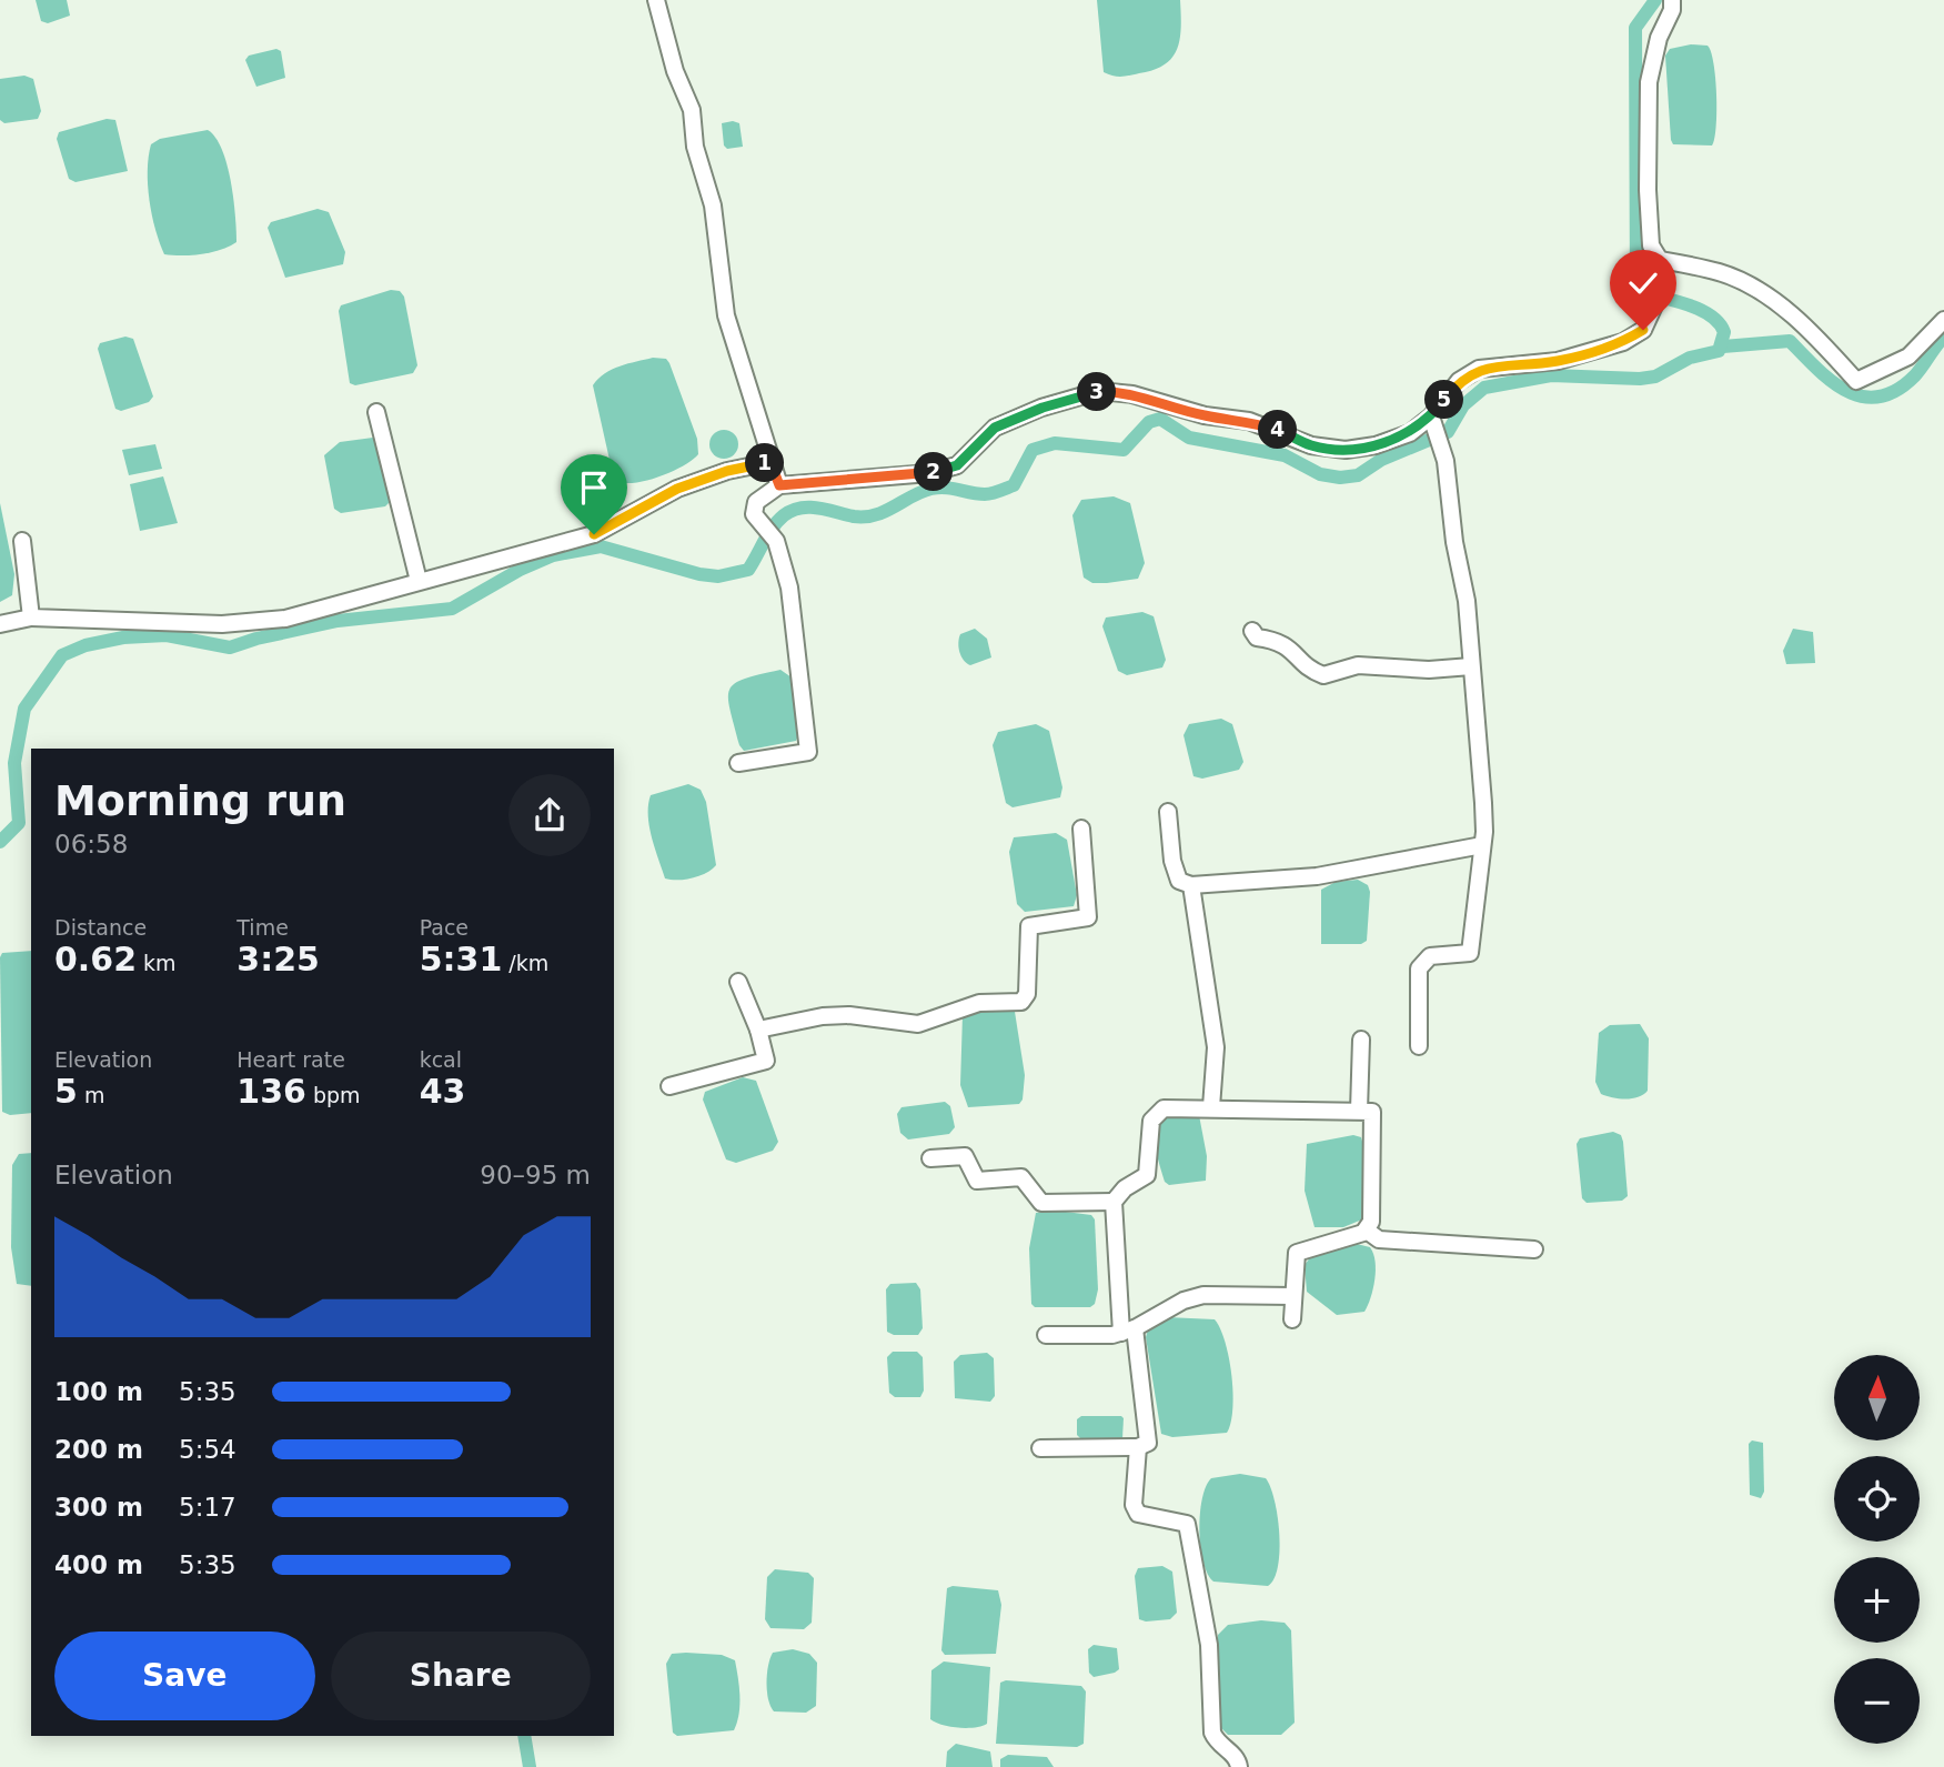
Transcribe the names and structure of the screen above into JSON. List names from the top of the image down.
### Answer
{
  "north": "top",
  "page": {
    "pins": [
      "3",
      "5",
      "4",
      "1",
      "2"
    ],
    "heading": ["Morning run", "06:58"],
    "stats": [
      ["Distance", "0.62 km"],
      ["Time", "3:25"],
      ["Pace", "5:31 /km"],
      ["Elevation", "5 m"],
      ["Heart rate", "136 bpm"],
      ["kcal", "43"]
    ],
    "chart": ["Elevation", "90–95 m"],
    "map_buttons": ["+", "−"],
    "list": [
      {
        "name": "100 m",
        "note": "5:35"
      },
      {
        "name": "200 m",
        "note": "5:54"
      },
      {
        "name": "300 m",
        "note": "5:17"
      },
      {
        "name": "400 m",
        "note": "5:35"
      }
    ],
    "buttons": ["Save", "Share"]
  }
}
